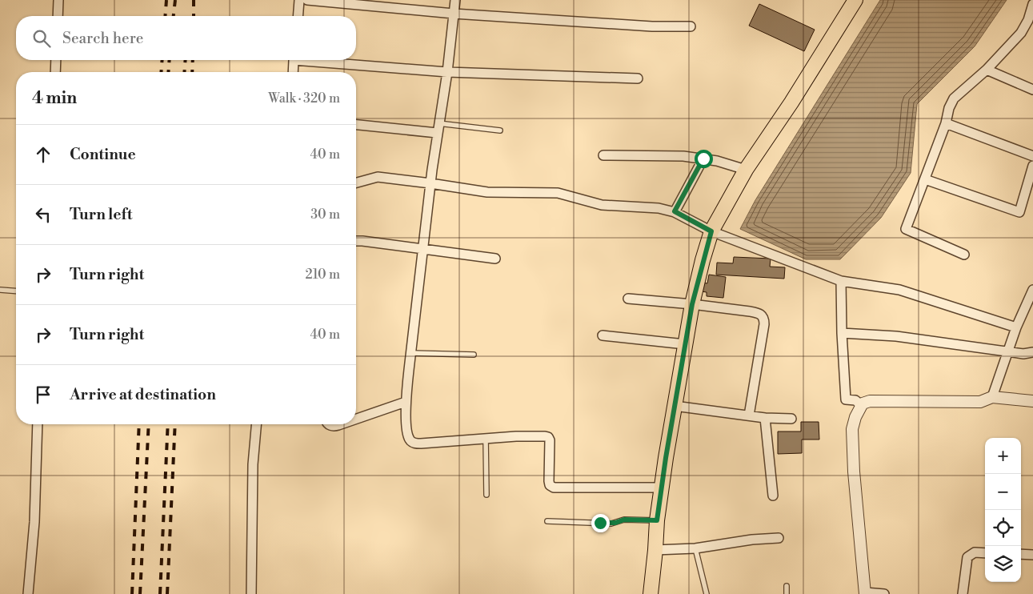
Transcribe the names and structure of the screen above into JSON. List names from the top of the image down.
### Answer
{
  "page": {
    "search": "Search here",
    "heading": ["4 min", "Walk · 320 m"],
    "list": [
      ["Continue", "40 m"],
      ["Turn left", "30 m"],
      ["Turn right", "210 m"],
      ["Turn right", "40 m"],
      "Arrive at destination"
    ],
    "map_buttons": ["+", "−"]
  }
}
